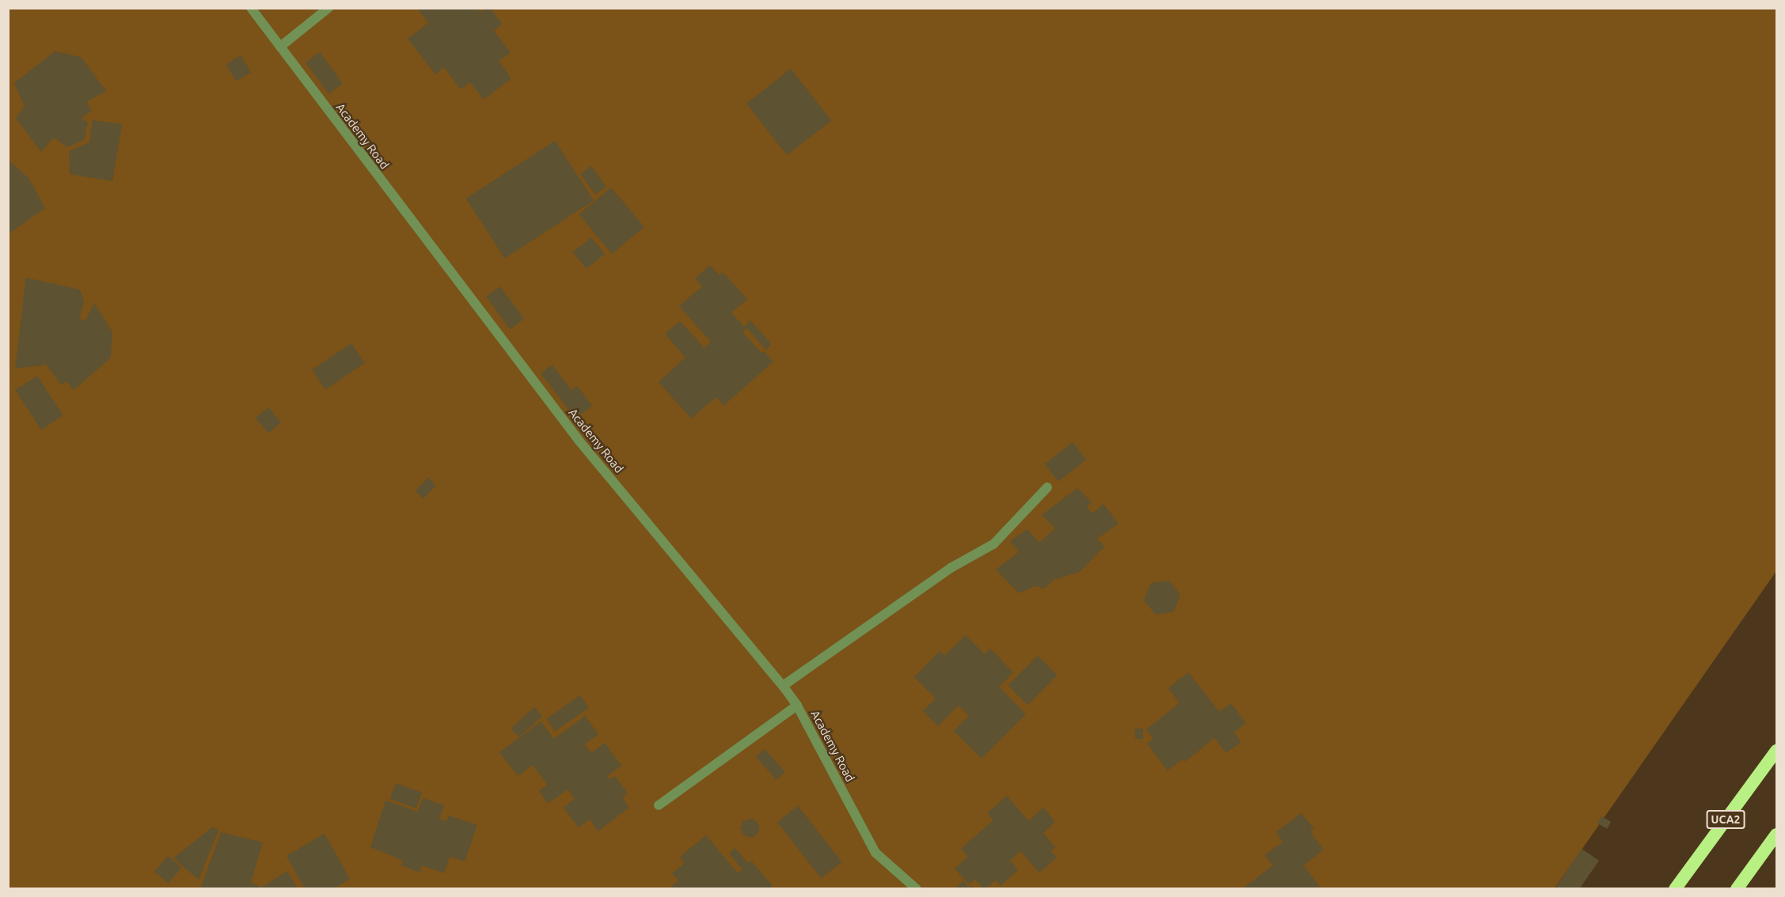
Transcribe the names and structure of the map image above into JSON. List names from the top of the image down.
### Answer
{
  "streets": {
    "highway": ["UCA2"],
    "street": ["Academy Road"]
  }
}
